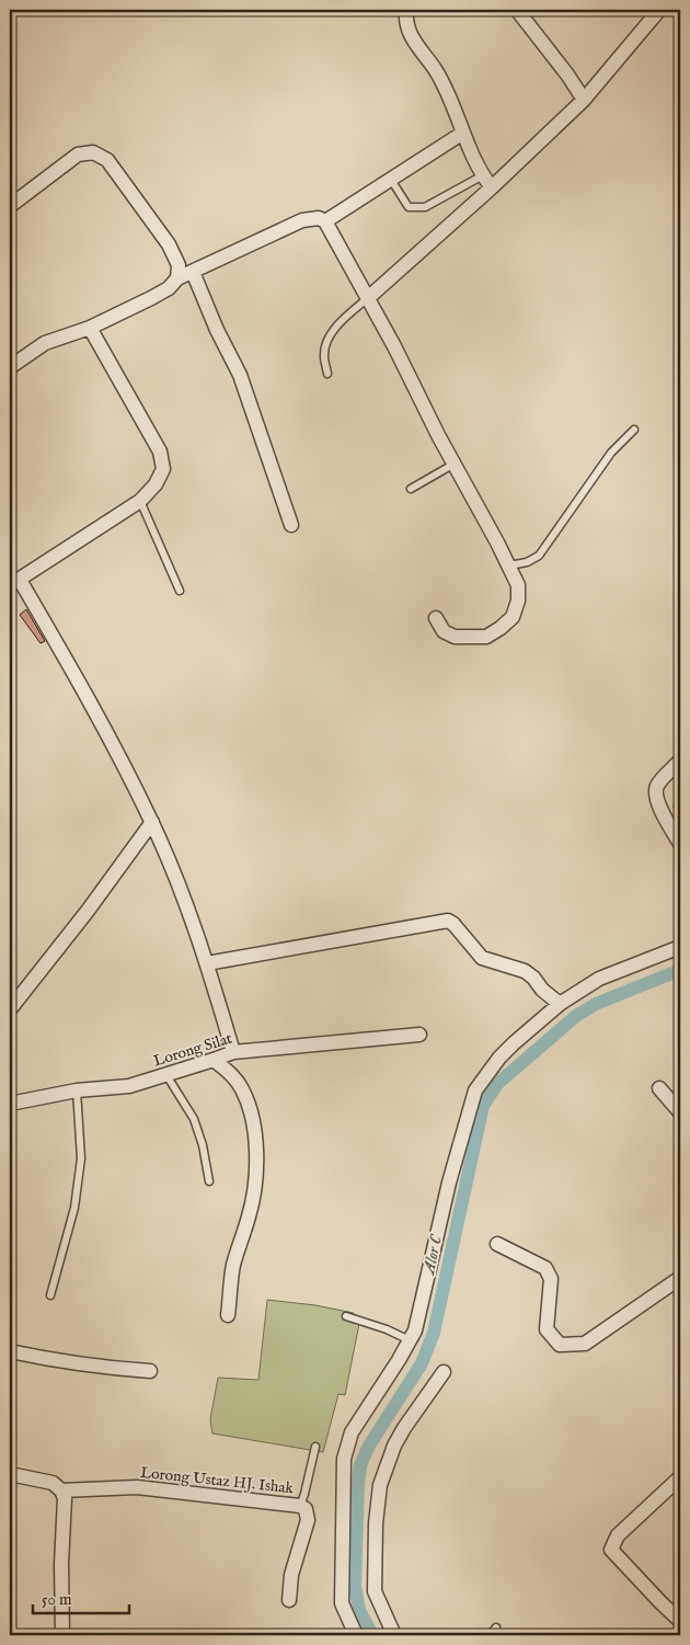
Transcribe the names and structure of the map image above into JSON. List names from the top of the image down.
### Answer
{
  "streets": {
    "street": ["Lorong Silat", "Lorong Ustaz HJ. Ishak"]
  },
  "water": ["Alor C"],
  "scale_bar": "50 m"
}
